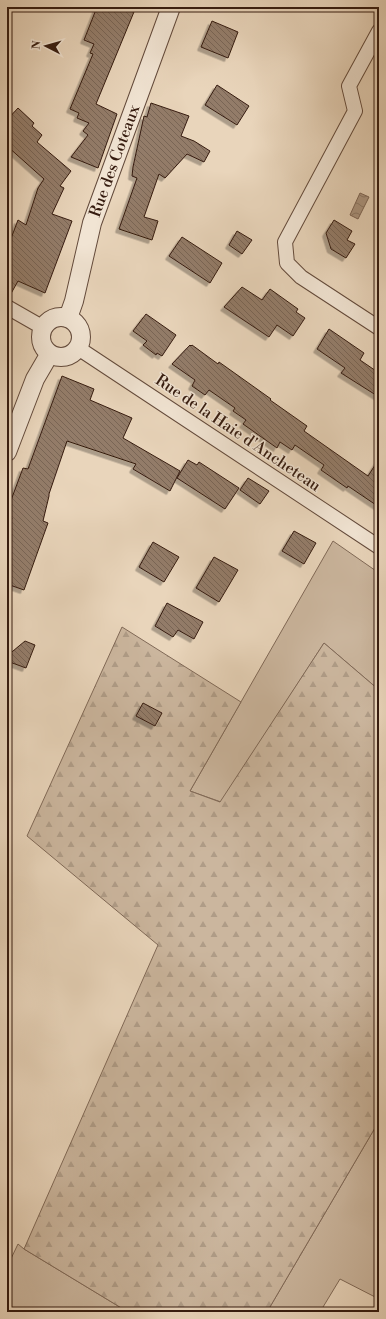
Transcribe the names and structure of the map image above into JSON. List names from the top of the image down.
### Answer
{
  "streets": {
    "street": ["Rue des Coteaux", "Rue de la Haie d'Ancheteau"]
  },
  "crossings": [
    ["Rue des Coteaux", "Rue de la Haie d'Ancheteau"]
  ],
  "north": "left"
}
